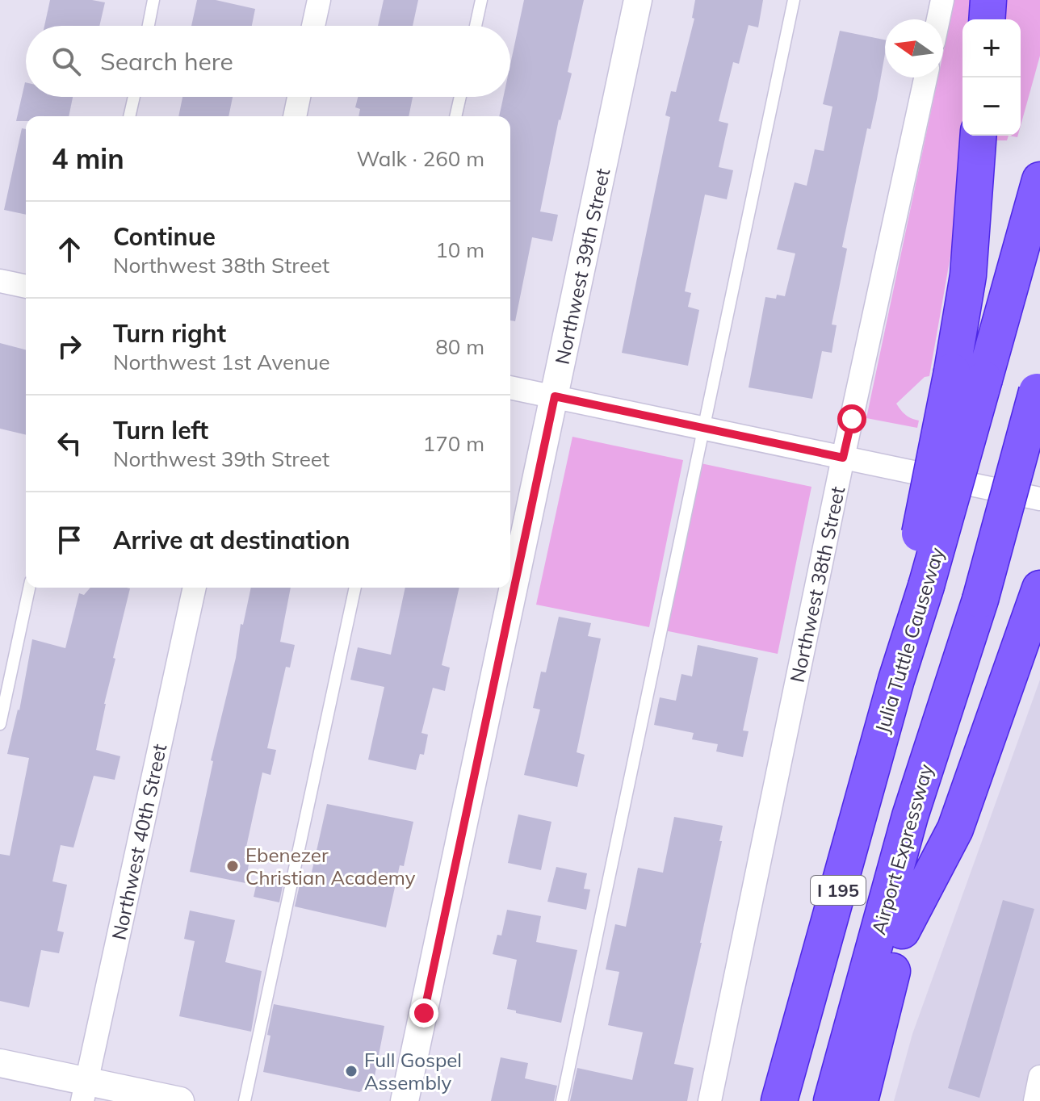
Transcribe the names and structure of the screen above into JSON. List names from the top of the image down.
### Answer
{
  "streets": {
    "highway": ["Julia Tuttle Causeway", "Airport Expressway", "I 195"],
    "street": ["Northwest 39th Street", "Northwest 38th Street", "Northwest 40th Street"]
  },
  "places": ["Ebenezer Christian Academy", "Full Gospel Assembly"],
  "north": "left",
  "page": {
    "map_buttons": ["+", "−"],
    "search": "Search here",
    "heading": ["4 min", "Walk · 260 m"],
    "list": [
      ["Continue", "Northwest 38th Street", "10 m"],
      ["Turn right", "Northwest 1st Avenue", "80 m"],
      ["Turn left", "Northwest 39th Street", "170 m"],
      "Arrive at destination"
    ]
  }
}
